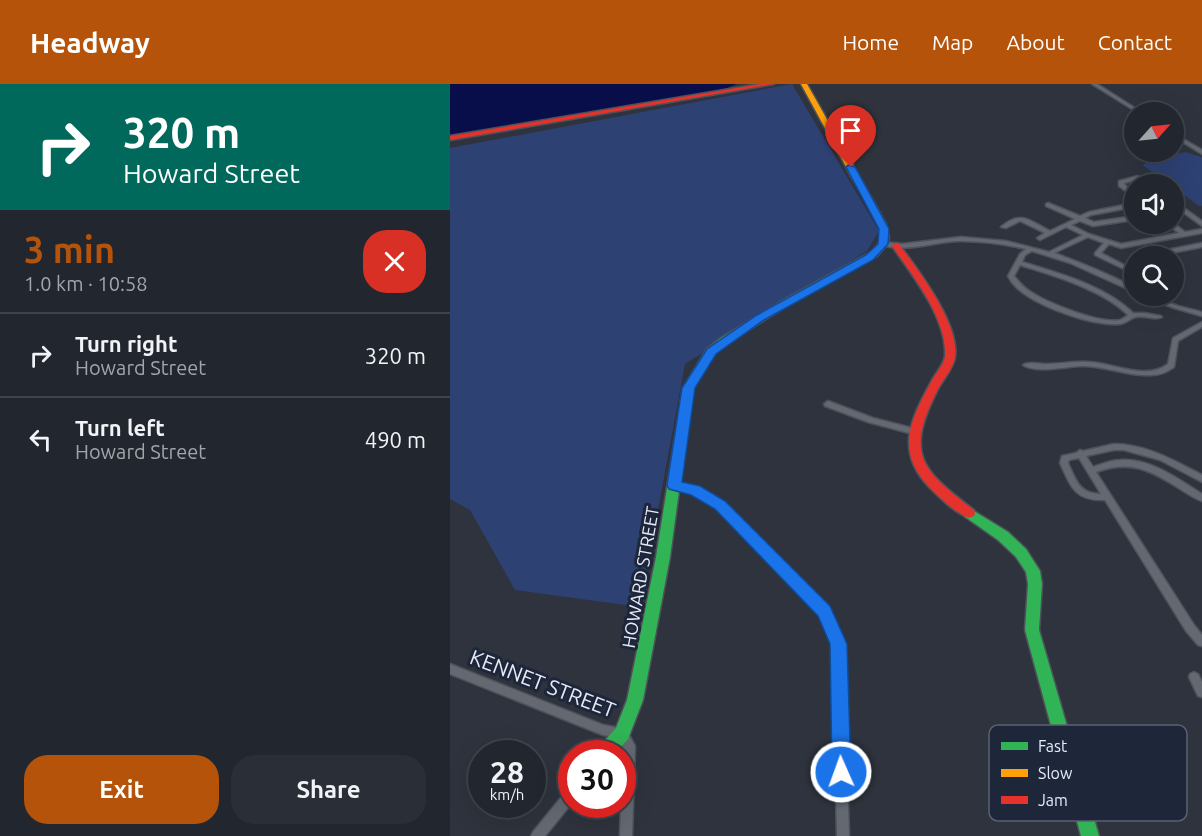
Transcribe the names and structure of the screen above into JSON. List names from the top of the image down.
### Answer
{
  "streets": {
    "street": ["HOWARD STREET", "KENNET STREET"]
  },
  "crossings": [
    ["HOWARD STREET", "KENNET STREET"]
  ],
  "legend": ["Fast", "Slow", "Jam"],
  "north": "top right",
  "page": {
    "header": "Headway",
    "nav": [
      "Home",
      "Map",
      "About",
      "Contact"
    ],
    "turn": ["320 m", "Howard Street"],
    "heading": ["3 min", "1.0 km · 10:58"],
    "list": [
      {
        "name": "Turn right",
        "note": "Howard Street",
        "value": "320 m"
      },
      {
        "name": "Turn left",
        "note": "Howard Street",
        "value": "490 m"
      }
    ],
    "speed": "28 km/h",
    "limit": "30",
    "buttons": ["Exit", "Share"]
  }
}
